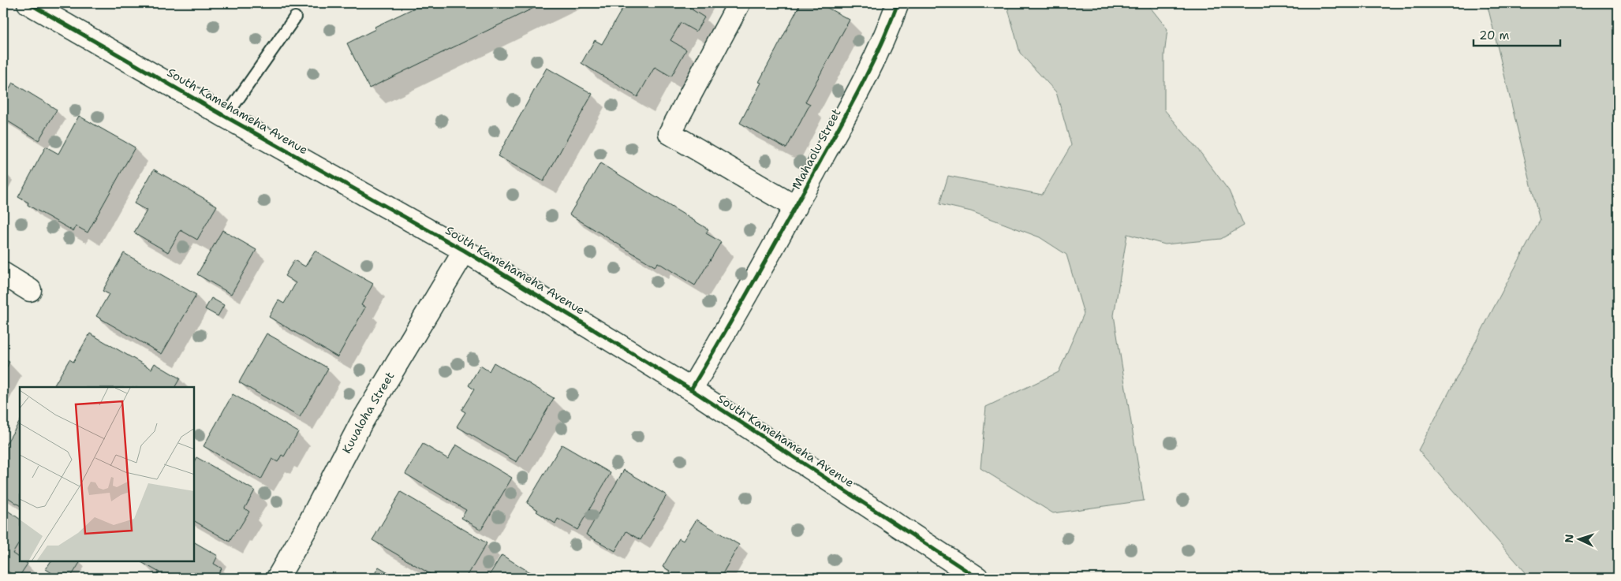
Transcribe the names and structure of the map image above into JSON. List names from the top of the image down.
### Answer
{
  "streets": {
    "street": ["South Kamehameha Avenue", "Mahaolu Street", "Kuualoha Street"]
  },
  "crossings": [
    ["South Kamehameha Avenue", "Mahaolu Street"],
    ["South Kamehameha Avenue", "Kuualoha Street"]
  ],
  "scale_bar": "20 m",
  "north": "left"
}
